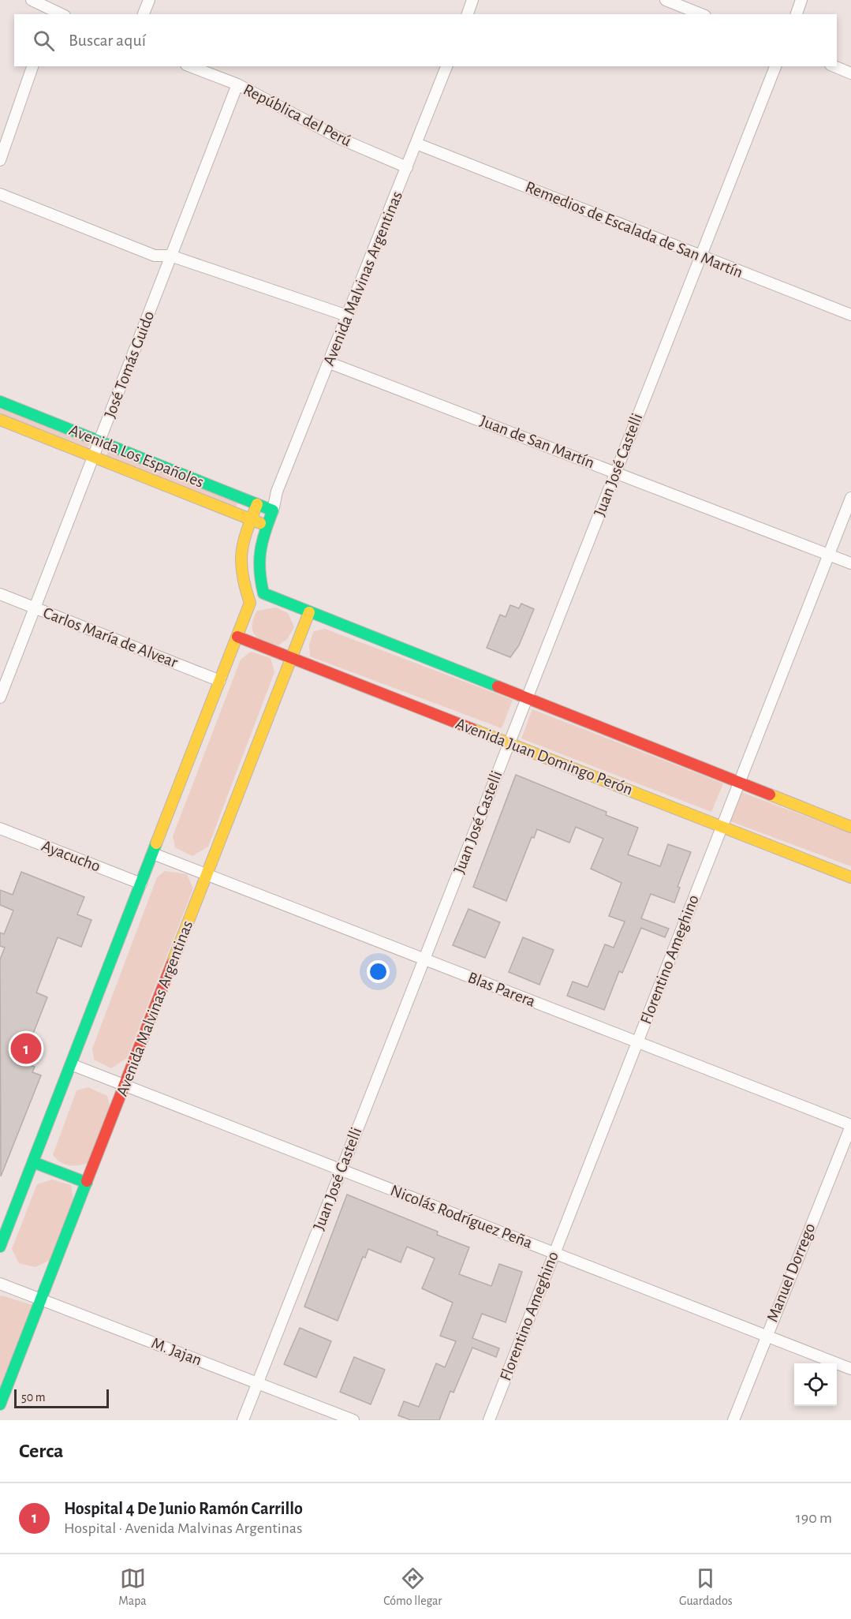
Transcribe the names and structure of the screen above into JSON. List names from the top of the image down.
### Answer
{
  "streets": {
    "main road": ["Avenida Malvinas Argentinas", "Avenida Los Españoles", "Avenida Juan Domingo Perón"],
    "street": [
      "República del Perú",
      "Remedios de Escalada de San Martín",
      "José Tomás Guido",
      "Juan de San Martín",
      "Juan José Castelli",
      "Carlos María de Alvear",
      "Ayacucho",
      "Florentino Ameghino",
      "Blas Parera",
      "Nicolás Rodríguez Peña",
      "Manuel Dorrego",
      "M. Jajan"
    ]
  },
  "crossings": [
    ["República del Perú", "Avenida Malvinas Argentinas"],
    ["República del Perú", "José Tomás Guido"],
    ["Remedios de Escalada de San Martín", "Avenida Malvinas Argentinas"],
    ["Remedios de Escalada de San Martín", "Juan José Castelli"],
    ["Avenida Malvinas Argentinas", "Juan de San Martín"],
    ["Avenida Malvinas Argentinas", "Avenida Los Españoles"],
    ["Avenida Malvinas Argentinas", "Avenida Juan Domingo Perón"],
    ["Avenida Malvinas Argentinas", "Blas Parera"],
    ["Avenida Malvinas Argentinas", "Nicolás Rodríguez Peña"],
    ["Avenida Malvinas Argentinas", "M. Jajan"],
    ["José Tomás Guido", "Avenida Los Españoles"],
    ["José Tomás Guido", "Carlos María de Alvear"],
    ["Juan de San Martín", "Juan José Castelli"],
    ["Juan de San Martín", "Florentino Ameghino"],
    ["Juan José Castelli", "Avenida Juan Domingo Perón"],
    ["Juan José Castelli", "Blas Parera"],
    ["Juan José Castelli", "Nicolás Rodríguez Peña"],
    ["Juan José Castelli", "M. Jajan"],
    ["Avenida Juan Domingo Perón", "Florentino Ameghino"],
    ["Florentino Ameghino", "Blas Parera"],
    ["Florentino Ameghino", "Nicolás Rodríguez Peña"],
    ["Blas Parera", "Manuel Dorrego"],
    ["Nicolás Rodríguez Peña", "Manuel Dorrego"]
  ],
  "scale_bar": "50 m",
  "page": {
    "search": "Buscar aquí",
    "pins": "1",
    "scale": "50 m",
    "heading": "Cerca",
    "list": [
      {
        "mark": "1",
        "name": "Hospital 4 De Junio Ramón Carrillo",
        "note": "Hospital · Avenida Malvinas Argentinas",
        "value": "190 m"
      }
    ],
    "nav": ["Mapa", "Cómo llegar", "Guardados"]
  }
}
